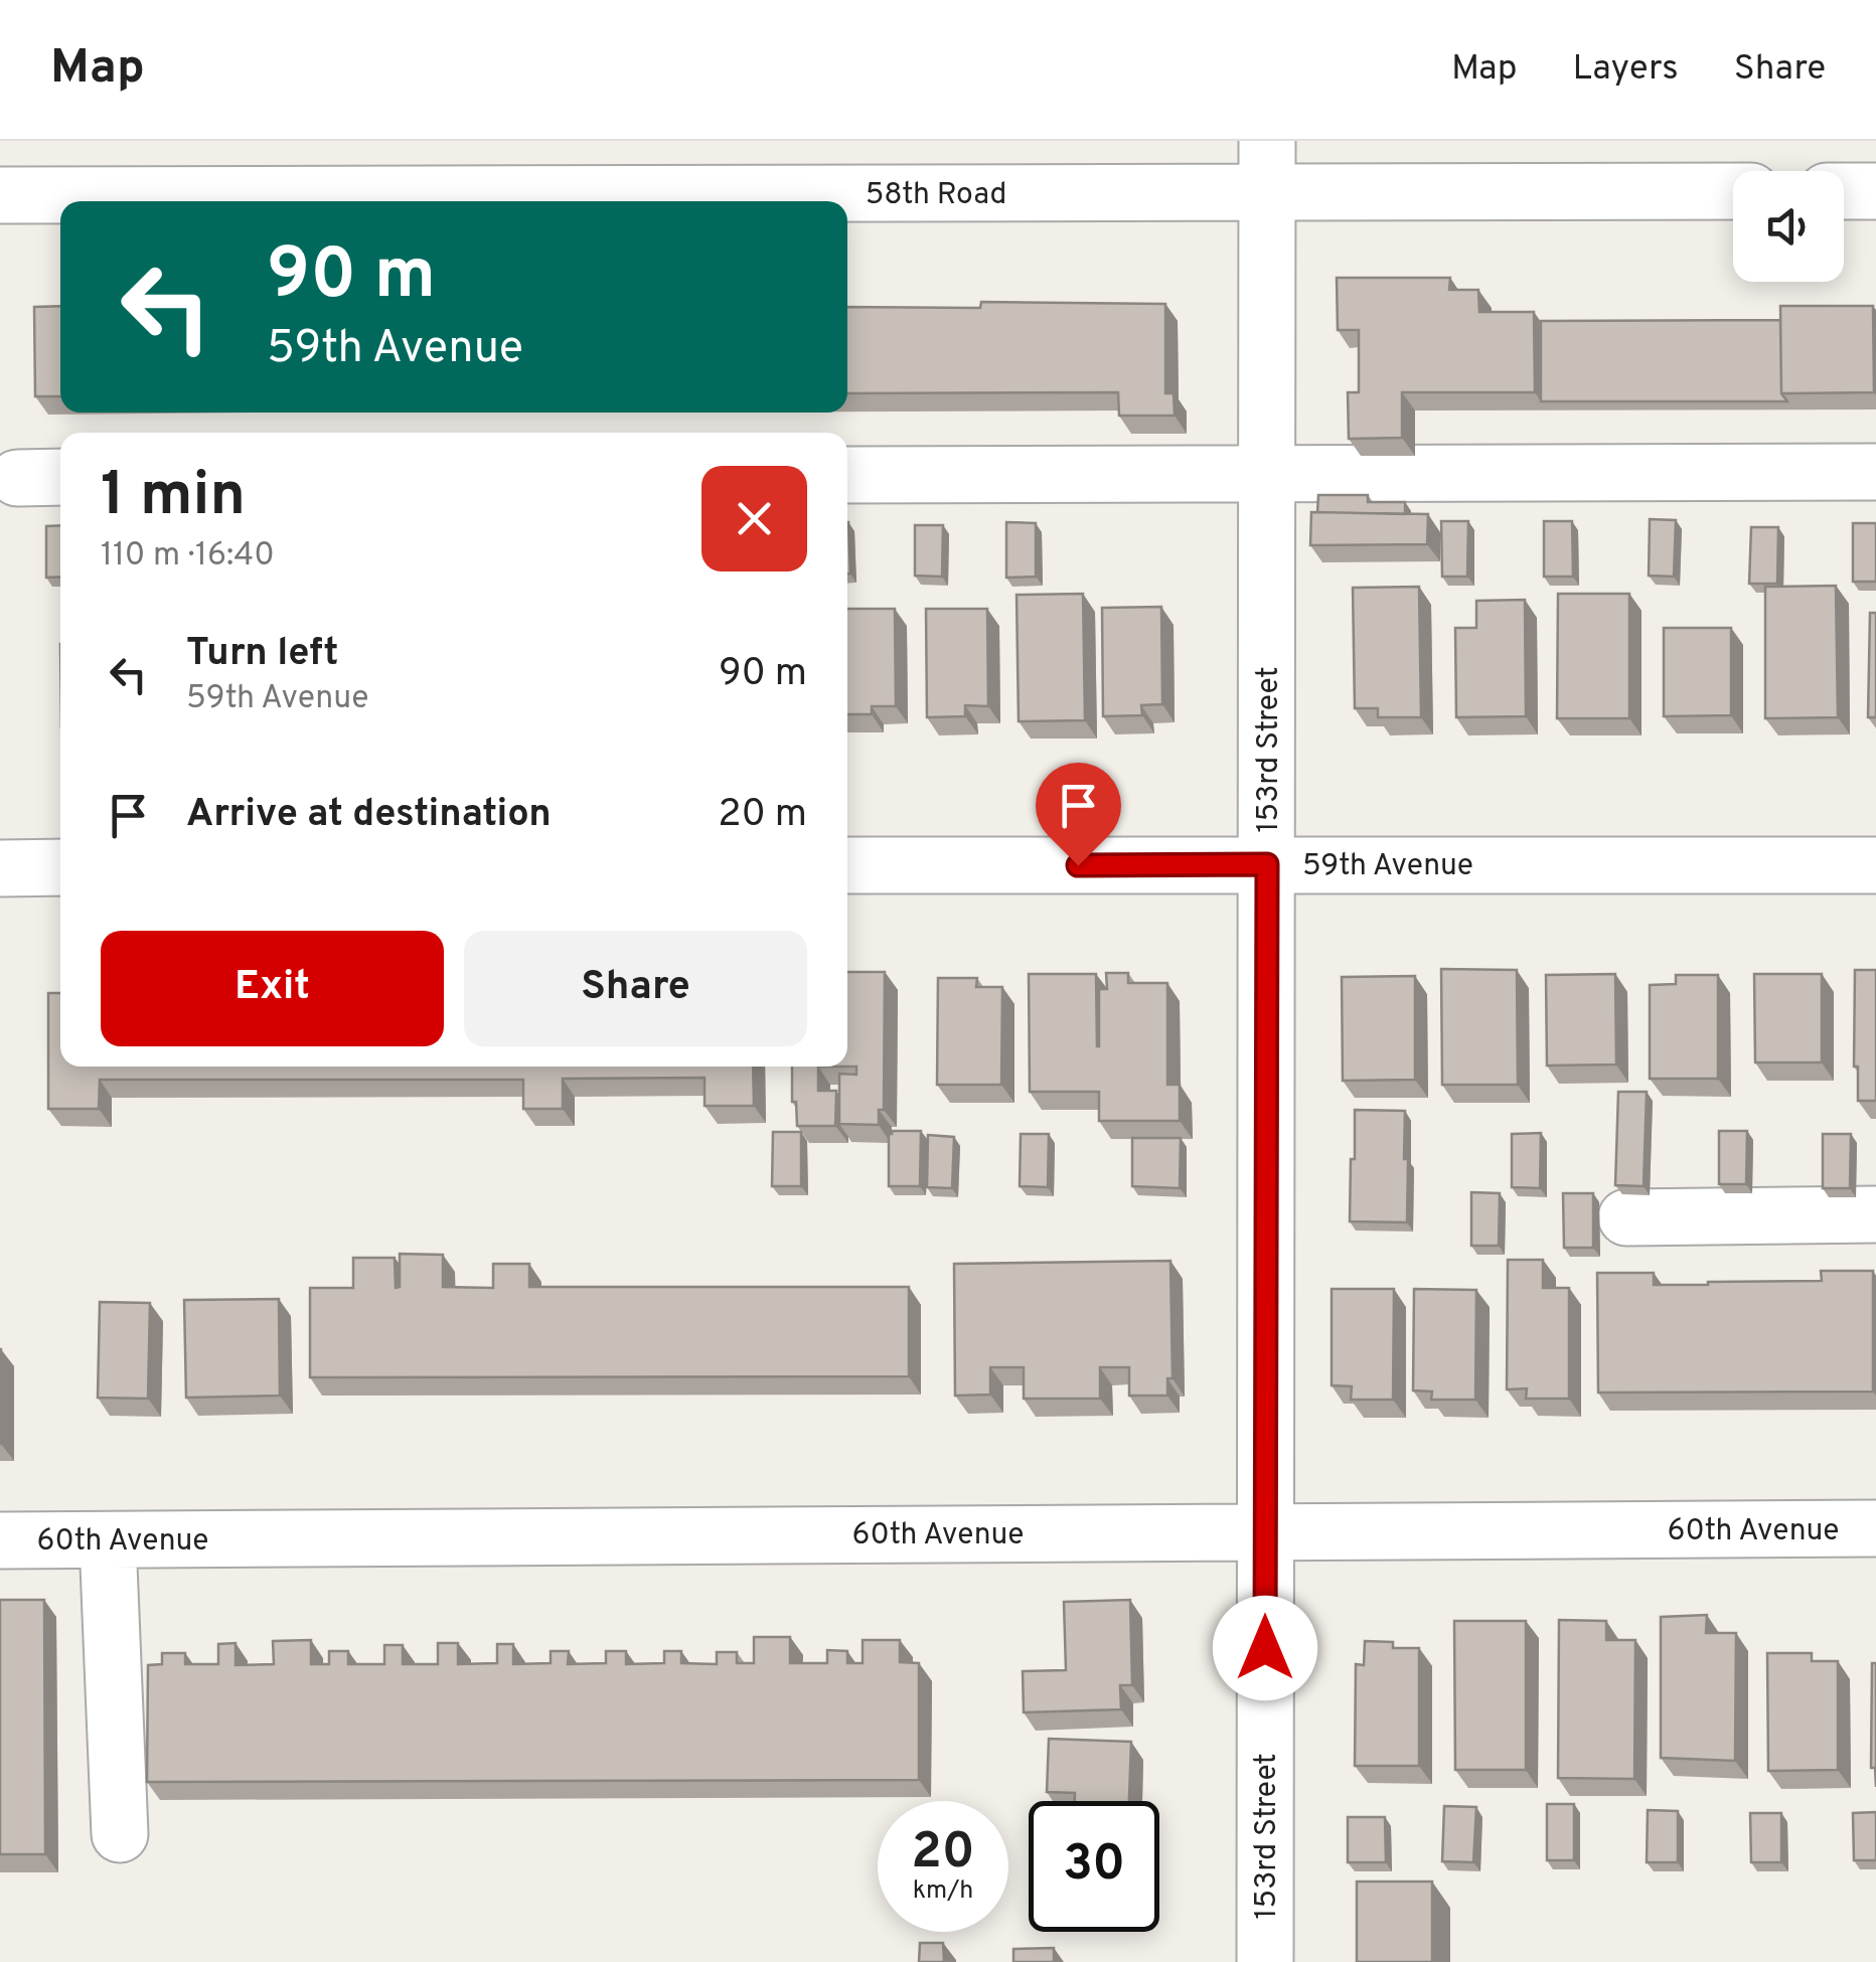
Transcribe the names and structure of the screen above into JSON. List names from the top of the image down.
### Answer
{
  "streets": {
    "street": [
      "58th Road",
      "153rd Street",
      "59th Avenue",
      "60th Avenue"
    ]
  },
  "crossings": [
    ["58th Road", "153rd Street"],
    ["153rd Street", "59th Avenue"],
    ["153rd Street", "60th Avenue"]
  ],
  "page": {
    "header": "Map",
    "nav": ["Map", "Layers", "Share"],
    "turn": ["90 m", "59th Avenue"],
    "heading": ["1 min", "110 m · 16:40"],
    "list": [
      {
        "name": "Turn left",
        "note": "59th Avenue",
        "value": "90 m"
      },
      {
        "name": "Arrive at destination",
        "value": "20 m"
      }
    ],
    "buttons": ["Exit", "Share"],
    "speed": "20 km/h",
    "limit": "30"
  }
}
